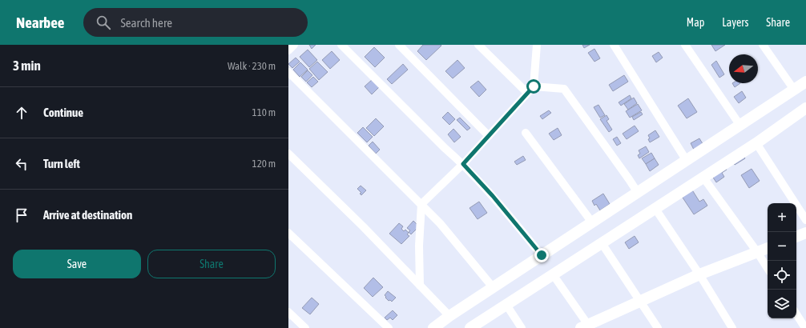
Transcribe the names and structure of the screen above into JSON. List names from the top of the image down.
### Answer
{
  "north": "left",
  "page": {
    "header": "Nearbee",
    "search": "Search here",
    "nav": ["Map", "Layers", "Share"],
    "heading": ["3 min", "Walk · 230 m"],
    "list": [
      ["Continue", "110 m"],
      ["Turn left", "120 m"],
      "Arrive at destination"
    ],
    "map_buttons": ["+", "−"],
    "buttons": ["Save", "Share"]
  }
}
